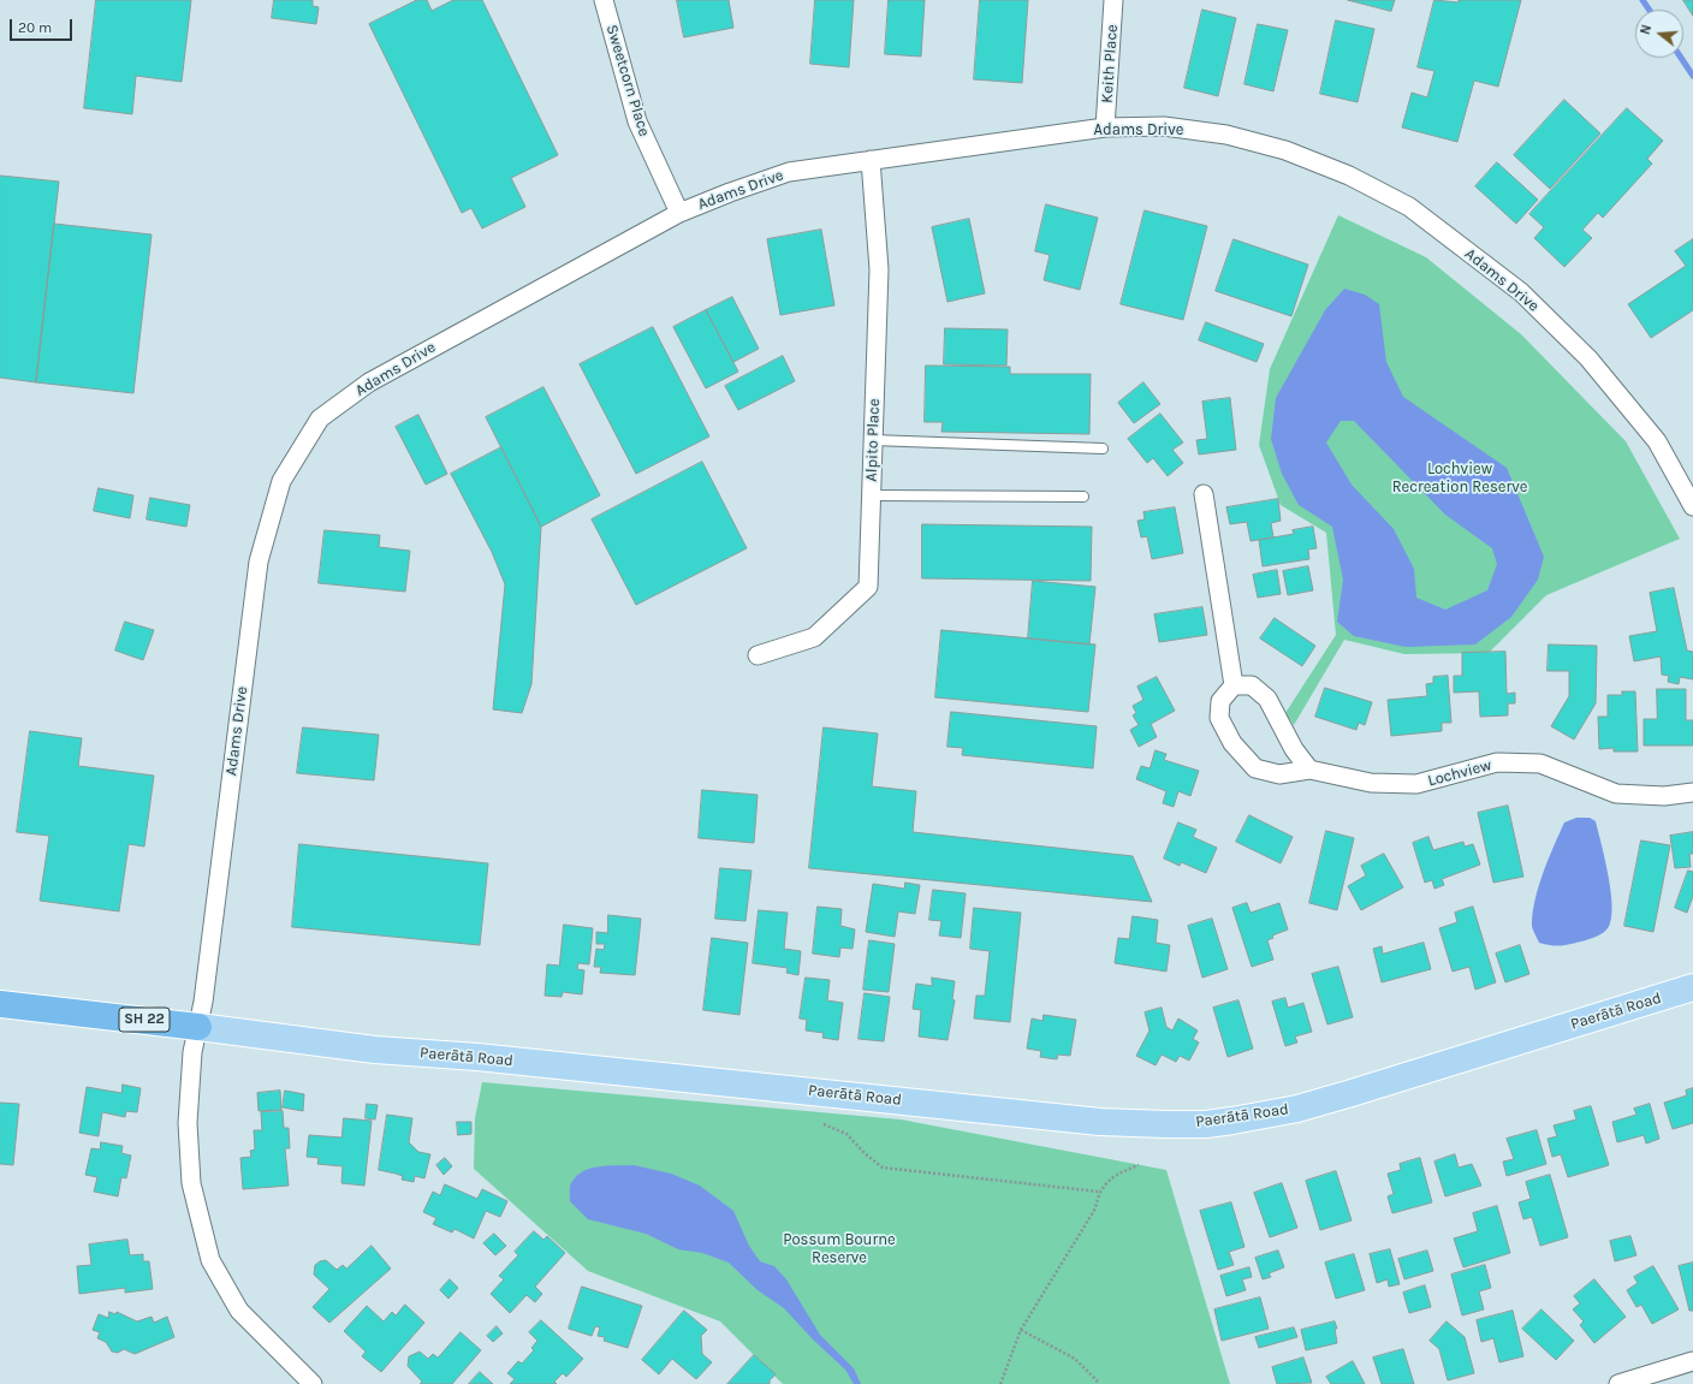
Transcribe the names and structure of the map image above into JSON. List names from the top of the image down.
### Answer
{
  "streets": {
    "highway": ["Paerātā Road", "SH 22"],
    "street": [
      "Keith Place",
      "Sweetcorn Place",
      "Adams Drive",
      "Alpito Place",
      "Lochview"
    ]
  },
  "crossings": [
    ["Keith Place", "Adams Drive"],
    ["Sweetcorn Place", "Adams Drive"],
    ["Adams Drive", "Alpito Place"],
    ["Adams Drive", "Paerātā Road"]
  ],
  "parks": ["Lochview Recreation Reserve", "Possum Bourne Reserve"],
  "scale_bar": "20 m",
  "north": "left"
}
